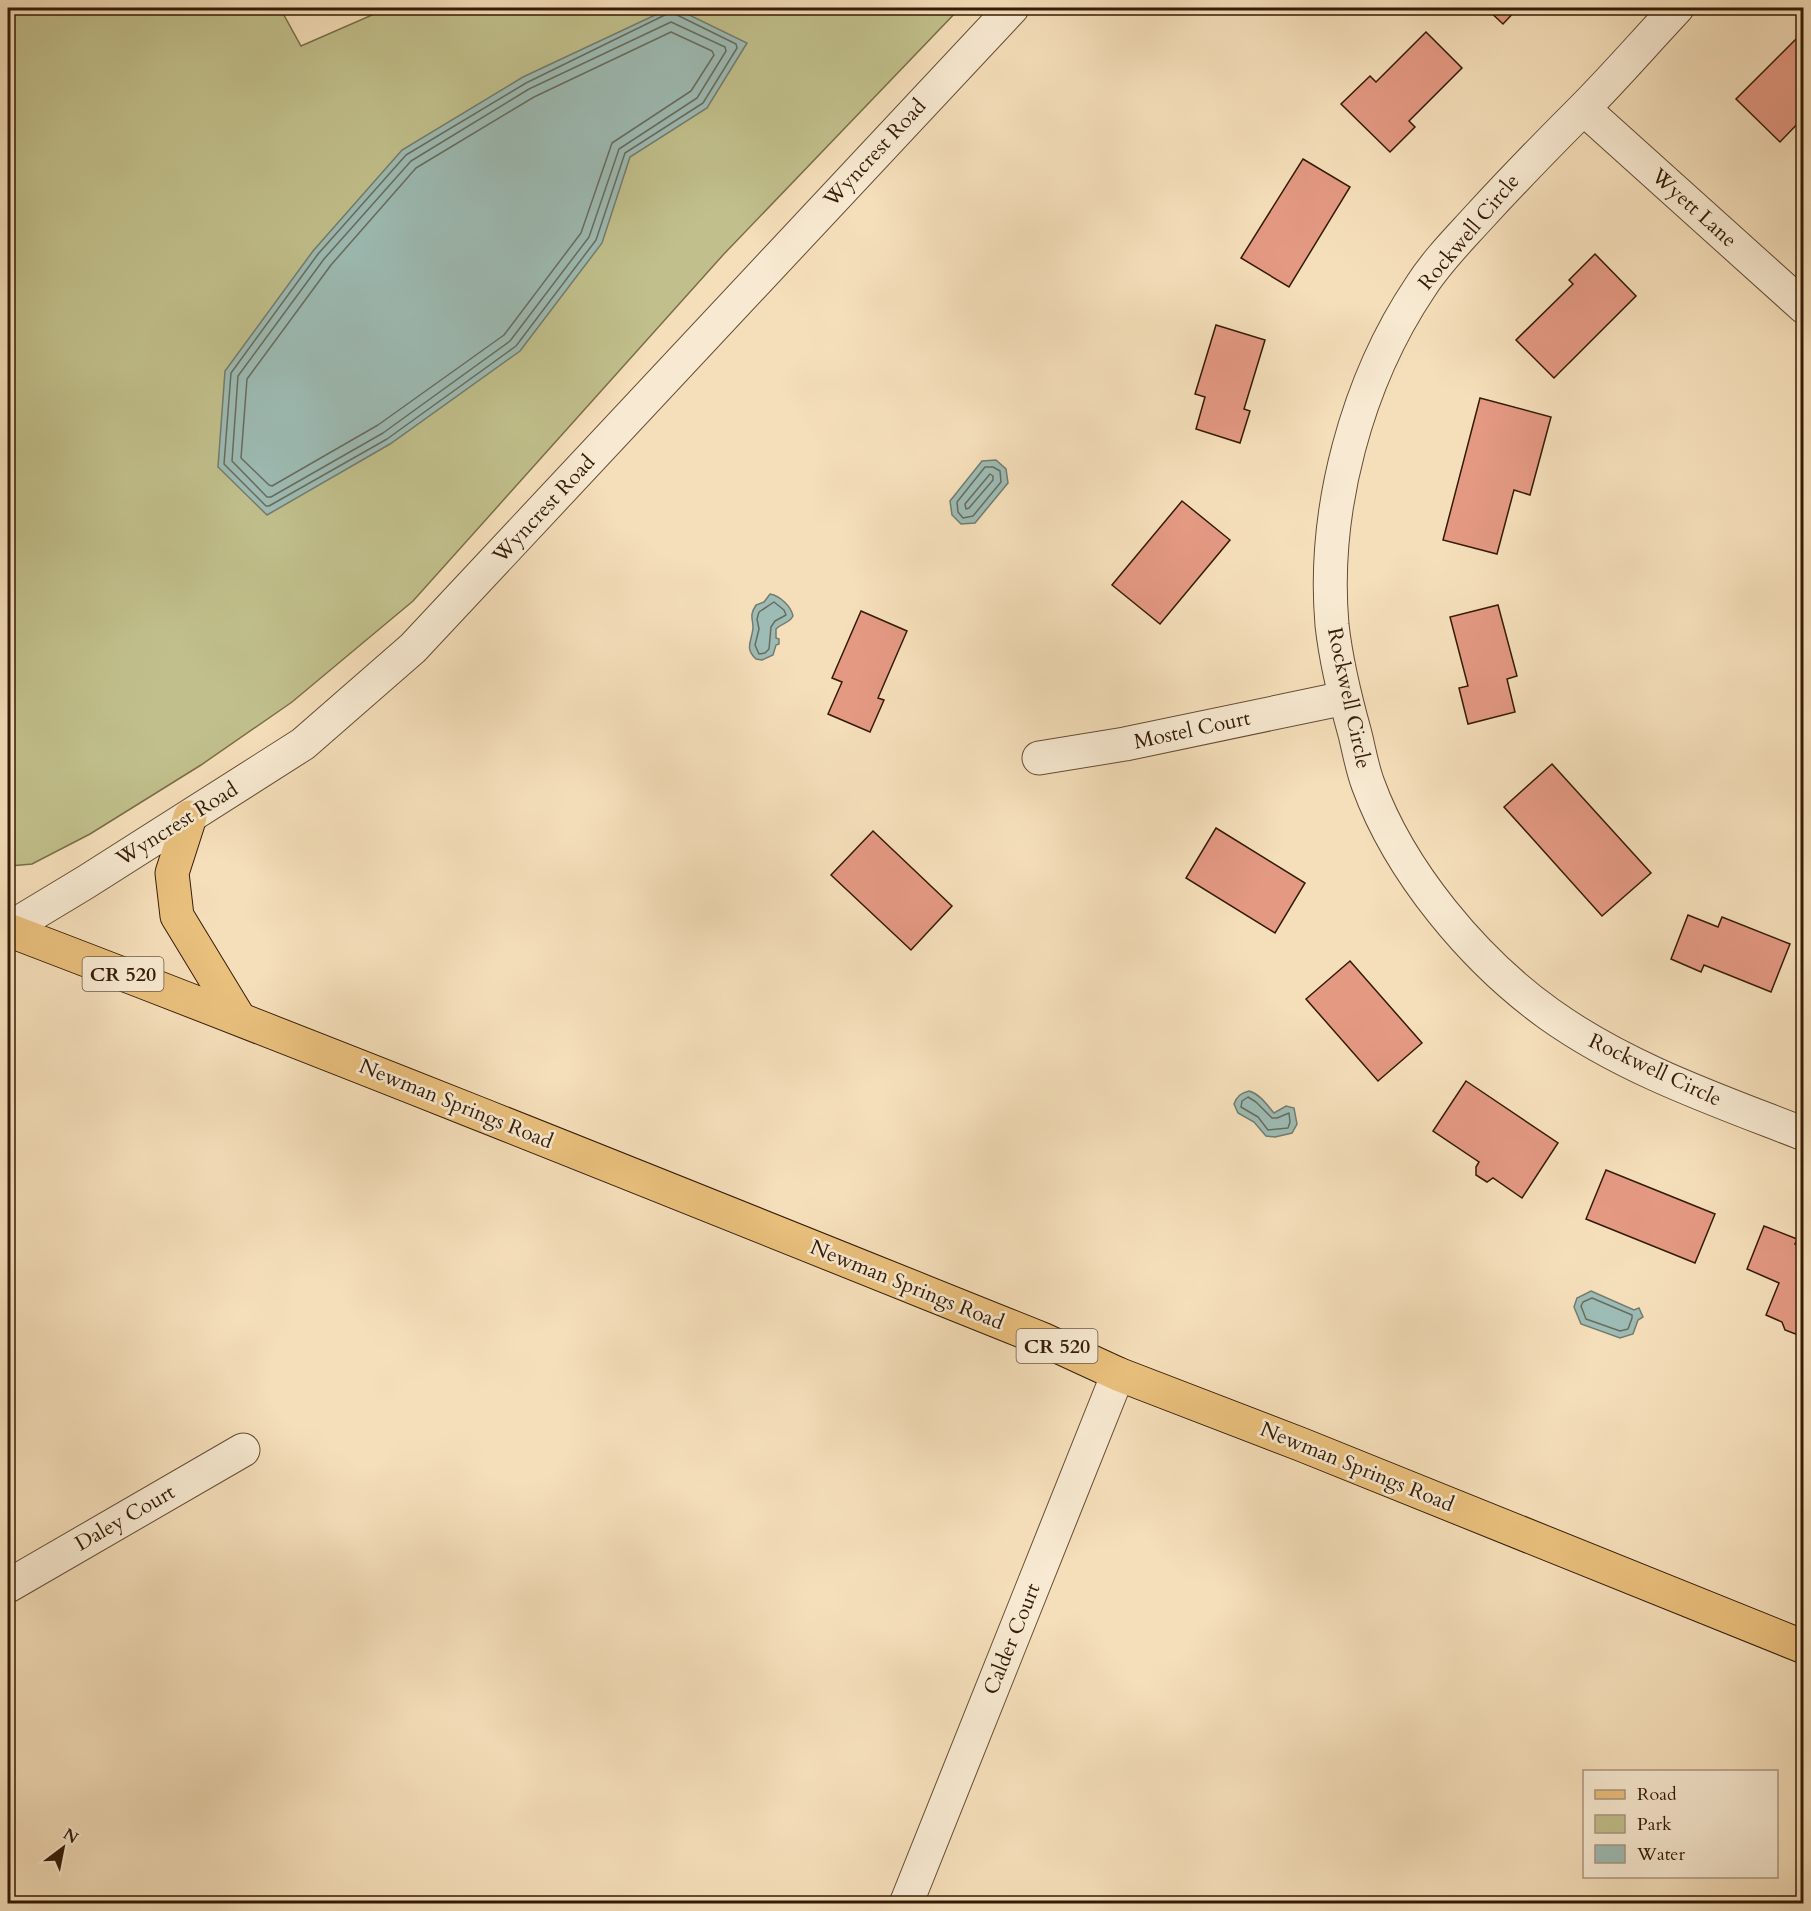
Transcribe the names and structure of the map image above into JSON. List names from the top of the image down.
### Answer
{
  "streets": {
    "main road": ["CR 520", "Newman Springs Road"],
    "street": [
      "Wyncrest Road",
      "Wyett Lane",
      "Rockwell Circle",
      "Mostel Court",
      "Daley Court",
      "Calder Court"
    ]
  },
  "crossings": [
    ["Wyncrest Road", "Newman Springs Road"],
    ["Wyett Lane", "Rockwell Circle"],
    ["Rockwell Circle", "Mostel Court"],
    ["Newman Springs Road", "Calder Court"]
  ],
  "legend": ["Road", "Park", "Water"],
  "north": "top right"
}
